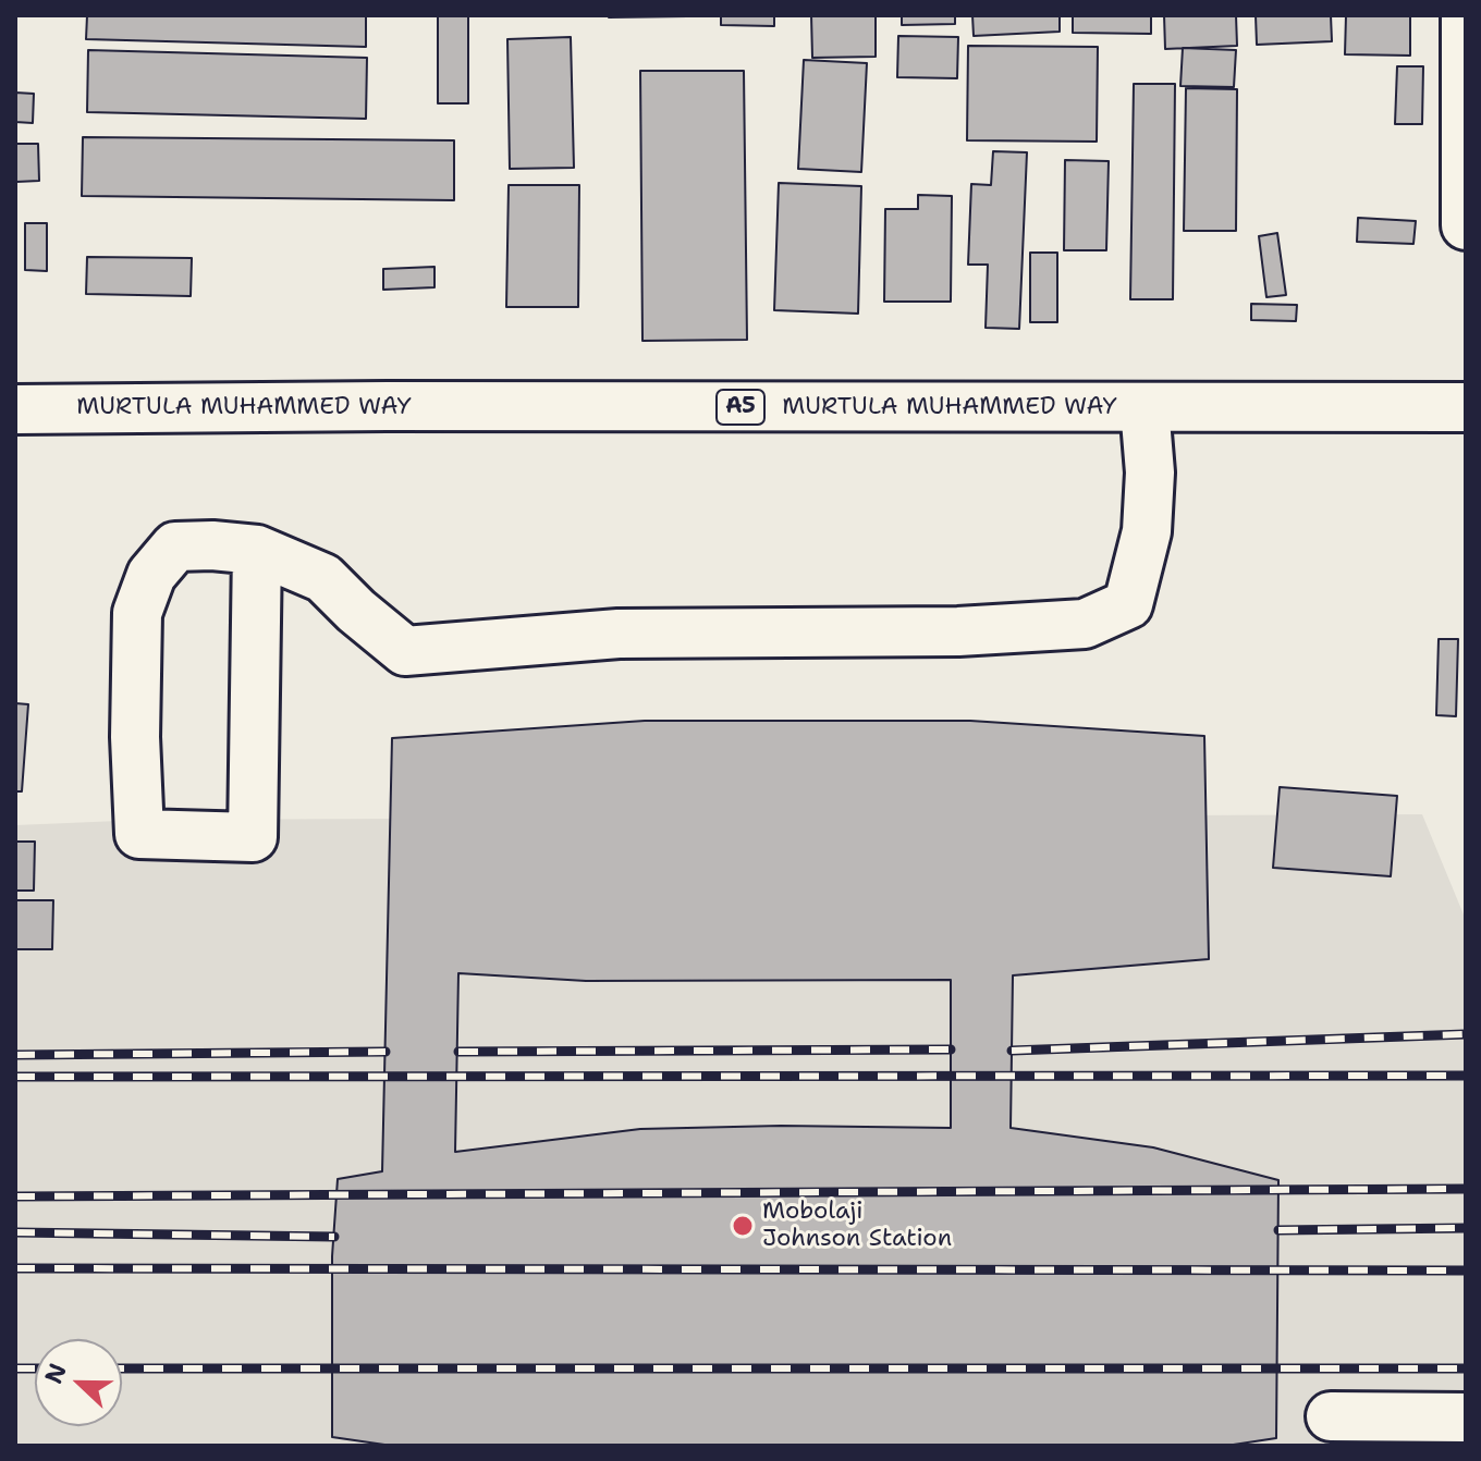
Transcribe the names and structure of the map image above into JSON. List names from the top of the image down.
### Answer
{
  "streets": {
    "main road": ["MURTULA MUHAMMED WAY", "A5"]
  },
  "places": ["Mobolaji Johnson Station"],
  "north": "left"
}
